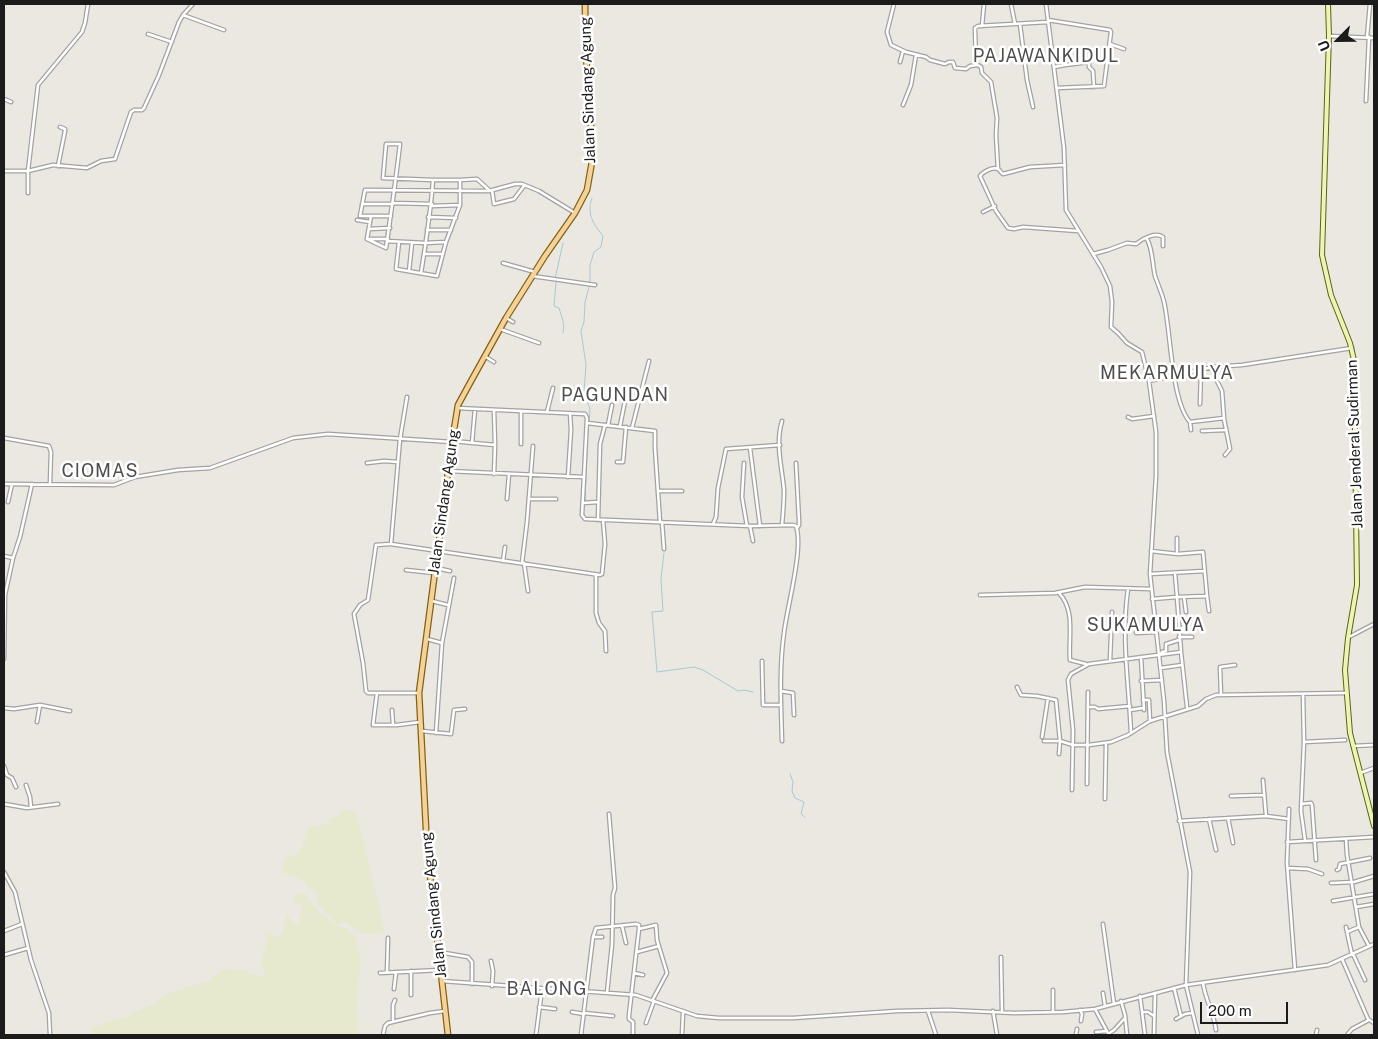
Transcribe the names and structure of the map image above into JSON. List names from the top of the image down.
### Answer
{
  "streets": {
    "main road": ["Jalan Sindang Agung", "Jalan Jenderal Sudirman"]
  },
  "districts": [
    "PAJAWANKIDUL",
    "MEKARMULYA",
    "PAGUNDAN",
    "CIOMAS",
    "SUKAMULYA",
    "BALONG"
  ],
  "scale_bar": "200 m",
  "north": "bottom left"
}
